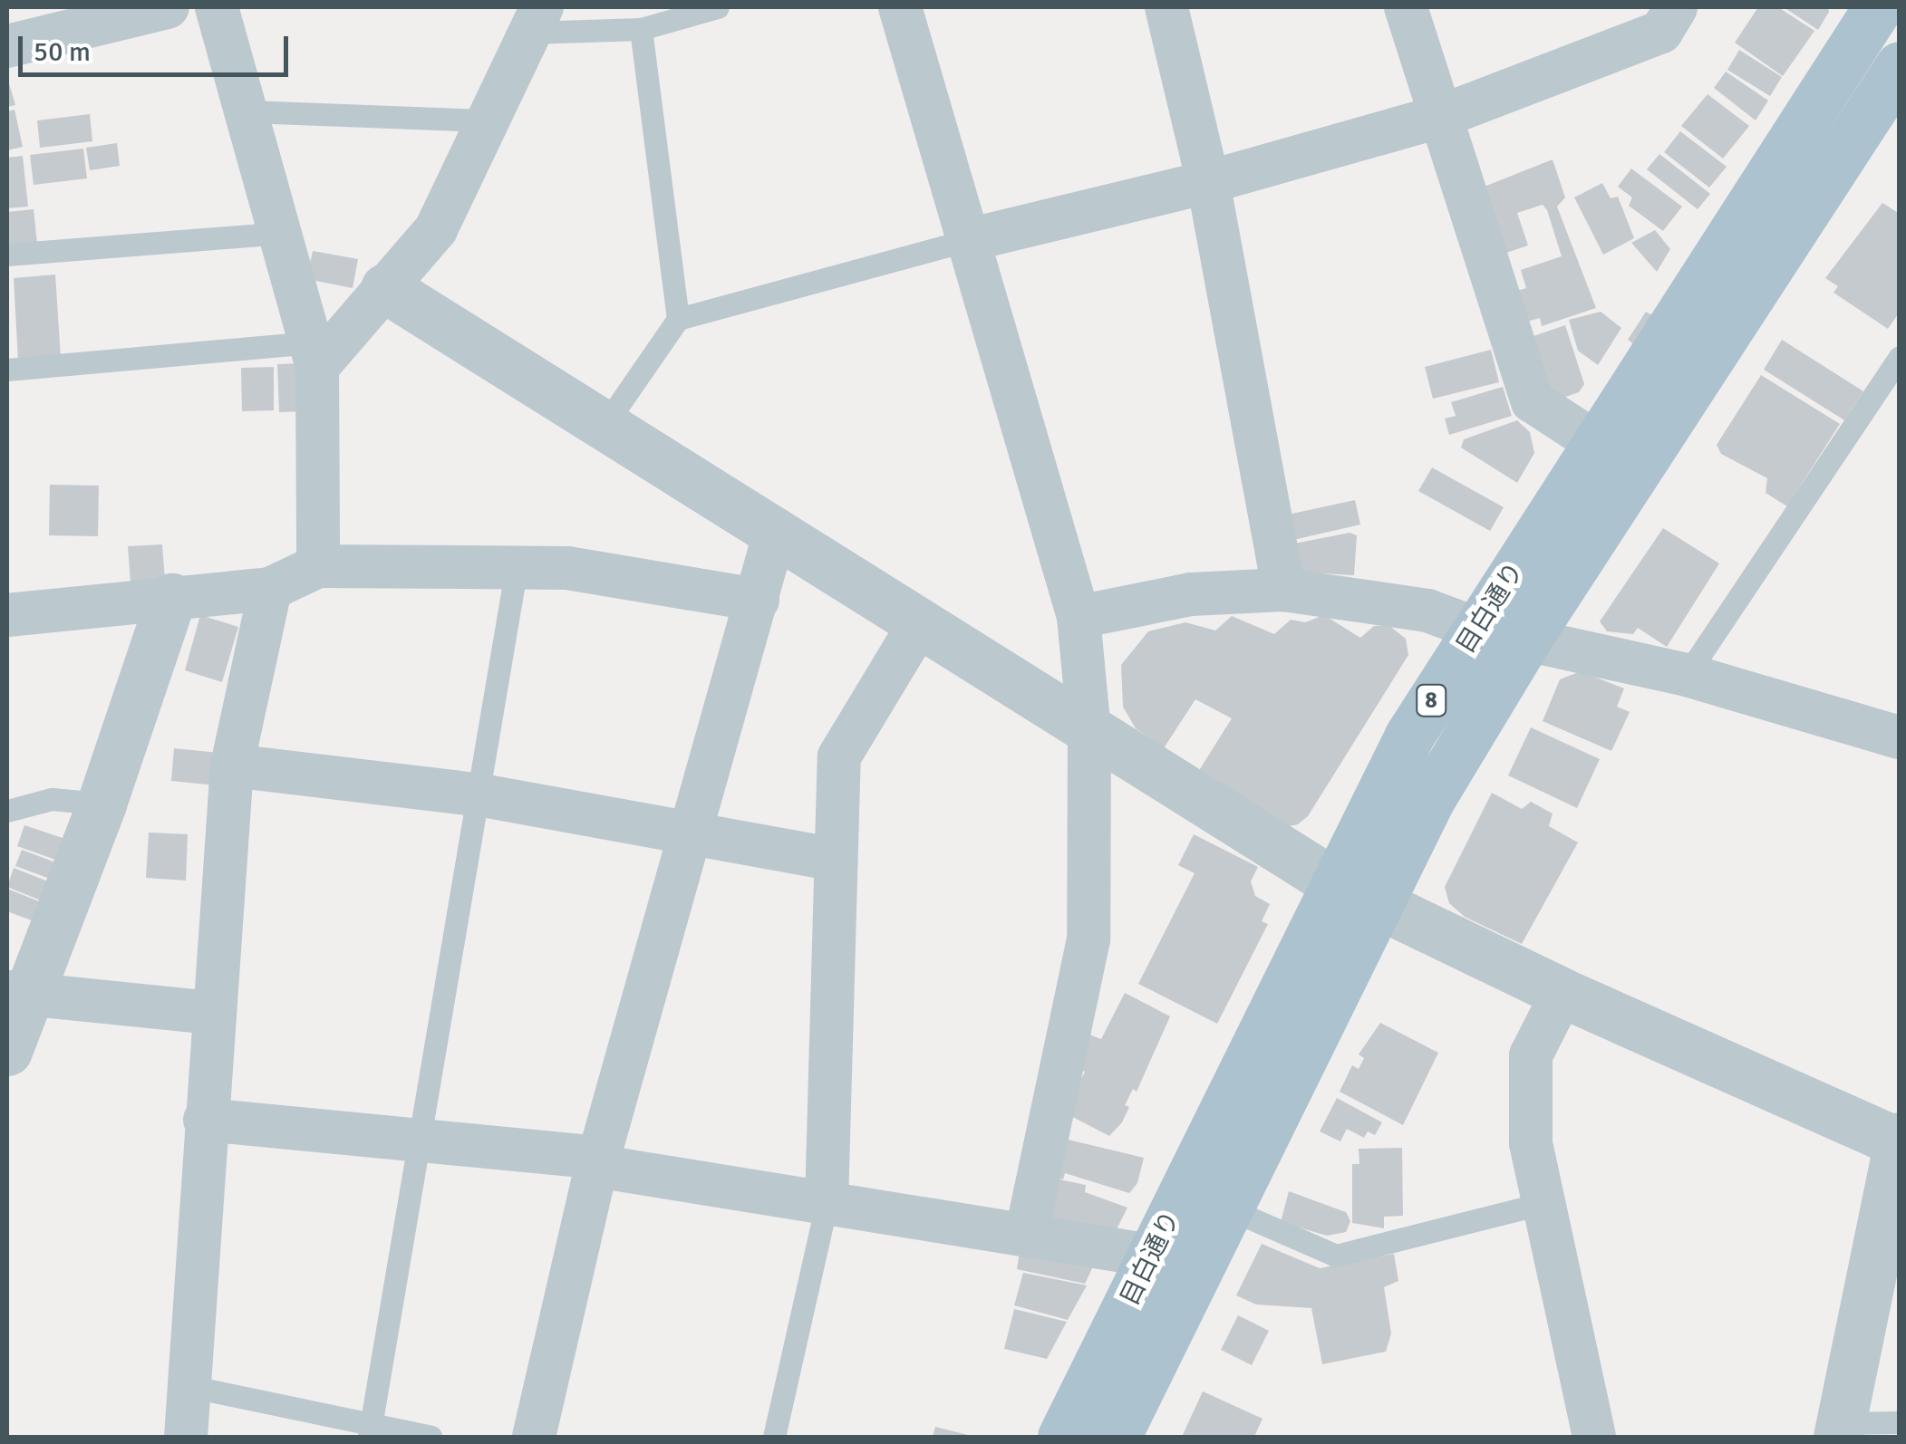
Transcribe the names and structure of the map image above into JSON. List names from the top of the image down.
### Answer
{
  "streets": {
    "main road": ["目白通り", "8"]
  },
  "scale_bar": "50 m"
}
